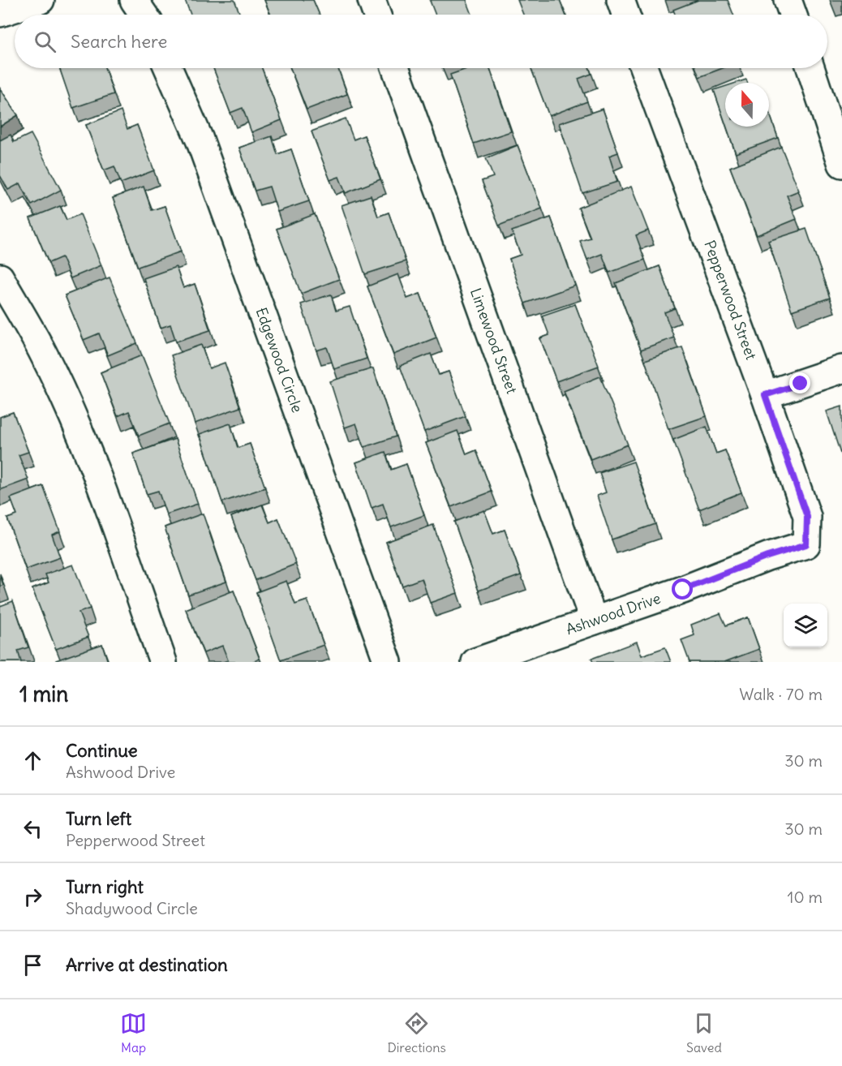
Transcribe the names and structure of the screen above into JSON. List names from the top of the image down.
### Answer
{
  "streets": {
    "street": [
      "Pepperwood Street",
      "Limewood Street",
      "Edgewood Circle",
      "Ashwood Drive"
    ]
  },
  "crossings": [
    ["Pepperwood Street", "Ashwood Drive"],
    ["Limewood Street", "Ashwood Drive"]
  ],
  "north": "top",
  "page": {
    "search": "Search here",
    "heading": ["1 min", "Walk · 70 m"],
    "list": [
      ["Continue", "Ashwood Drive", "30 m"],
      ["Turn left", "Pepperwood Street", "30 m"],
      ["Turn right", "Shadywood Circle", "10 m"],
      "Arrive at destination"
    ],
    "nav": ["Map", "Directions", "Saved"]
  }
}
